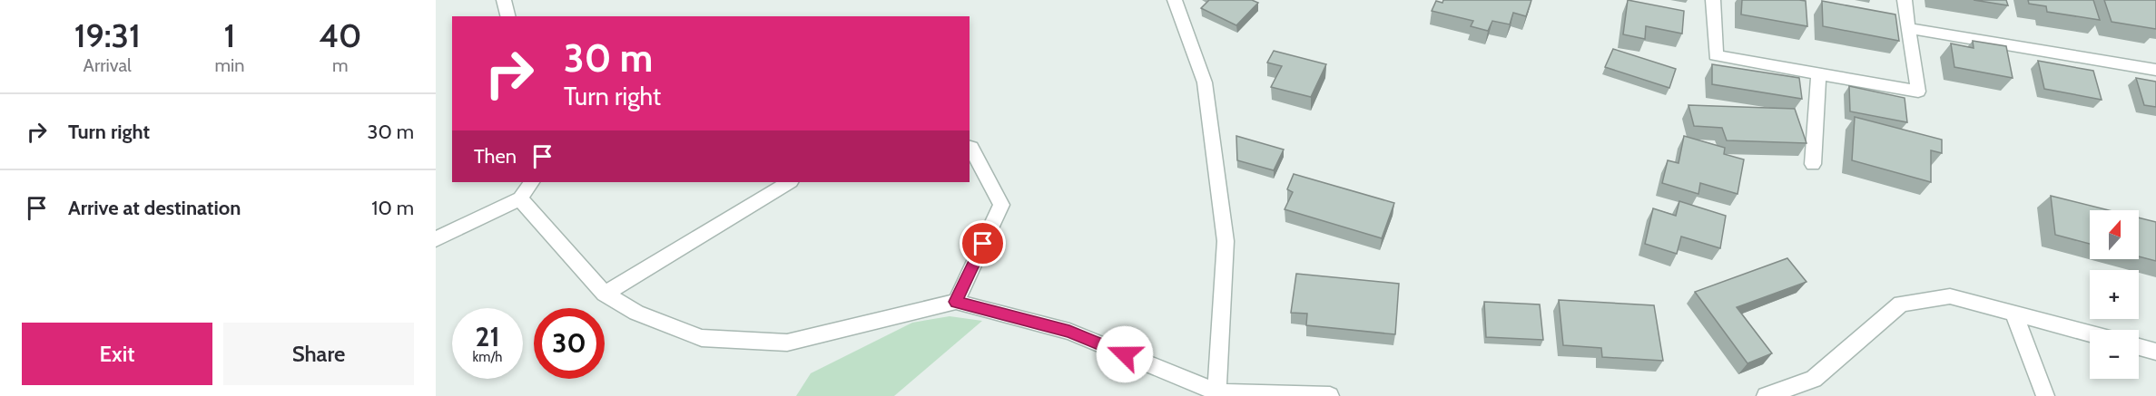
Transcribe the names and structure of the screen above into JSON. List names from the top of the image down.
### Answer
{
  "north": "top",
  "page": {
    "eta": [
      "19:31",
      "Arrival",
      "1",
      "min",
      "40",
      "m"
    ],
    "turn": ["30 m", "Turn right"],
    "list": [
      {
        "name": "Turn right",
        "value": "30 m"
      },
      {
        "name": "Arrive at destination",
        "value": "10 m"
      }
    ],
    "then": "Then",
    "map_buttons": ["+", "−"],
    "speed": "21 km/h",
    "limit": "30",
    "buttons": ["Exit", "Share"]
  }
}
